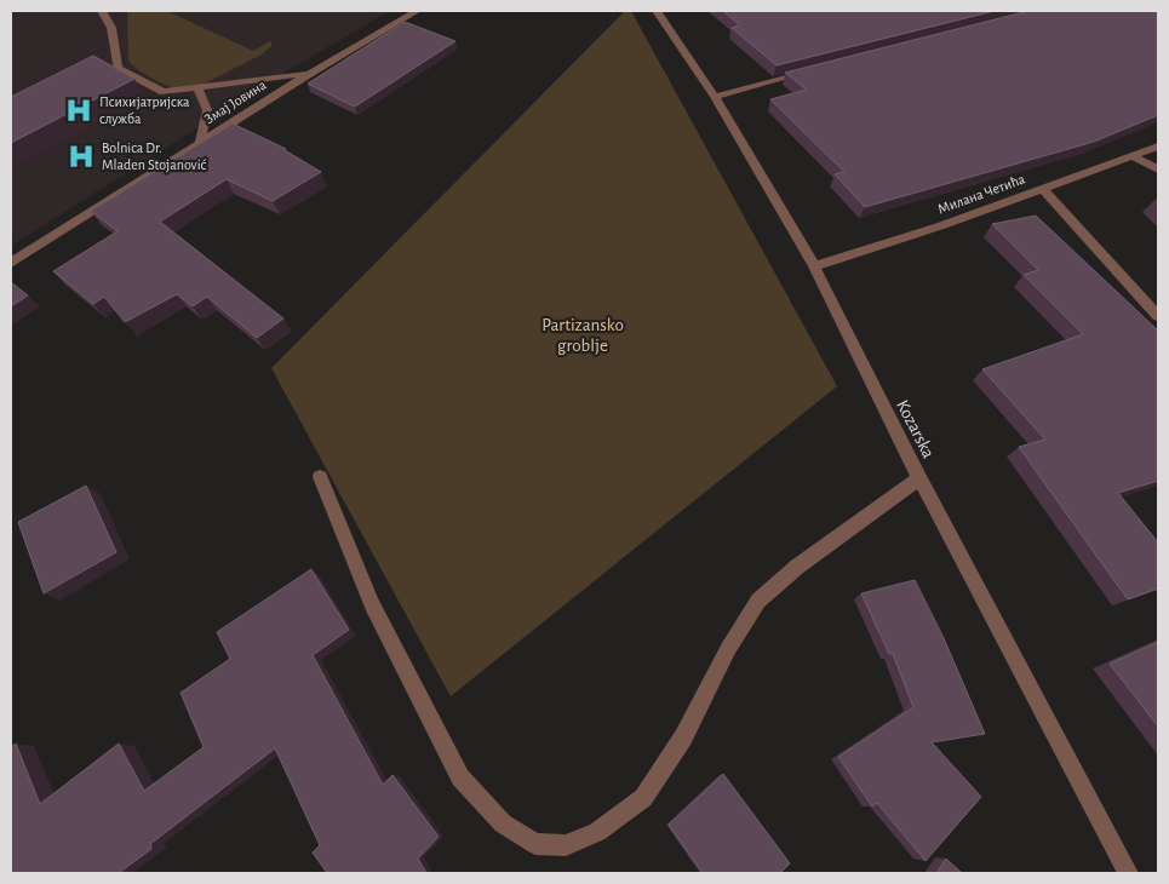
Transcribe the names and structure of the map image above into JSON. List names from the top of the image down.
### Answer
{
  "streets": {
    "street": ["Змај Јовина", "Милана Четића", "Kozarska"]
  },
  "crossings": [
    ["Милана Четића", "Kozarska"]
  ],
  "parks": ["Partizansko groblje"],
  "places": {
    "hospital": ["Психијатријска служба", "Bolnica Dr. Mladen Stojanović"]
  }
}
